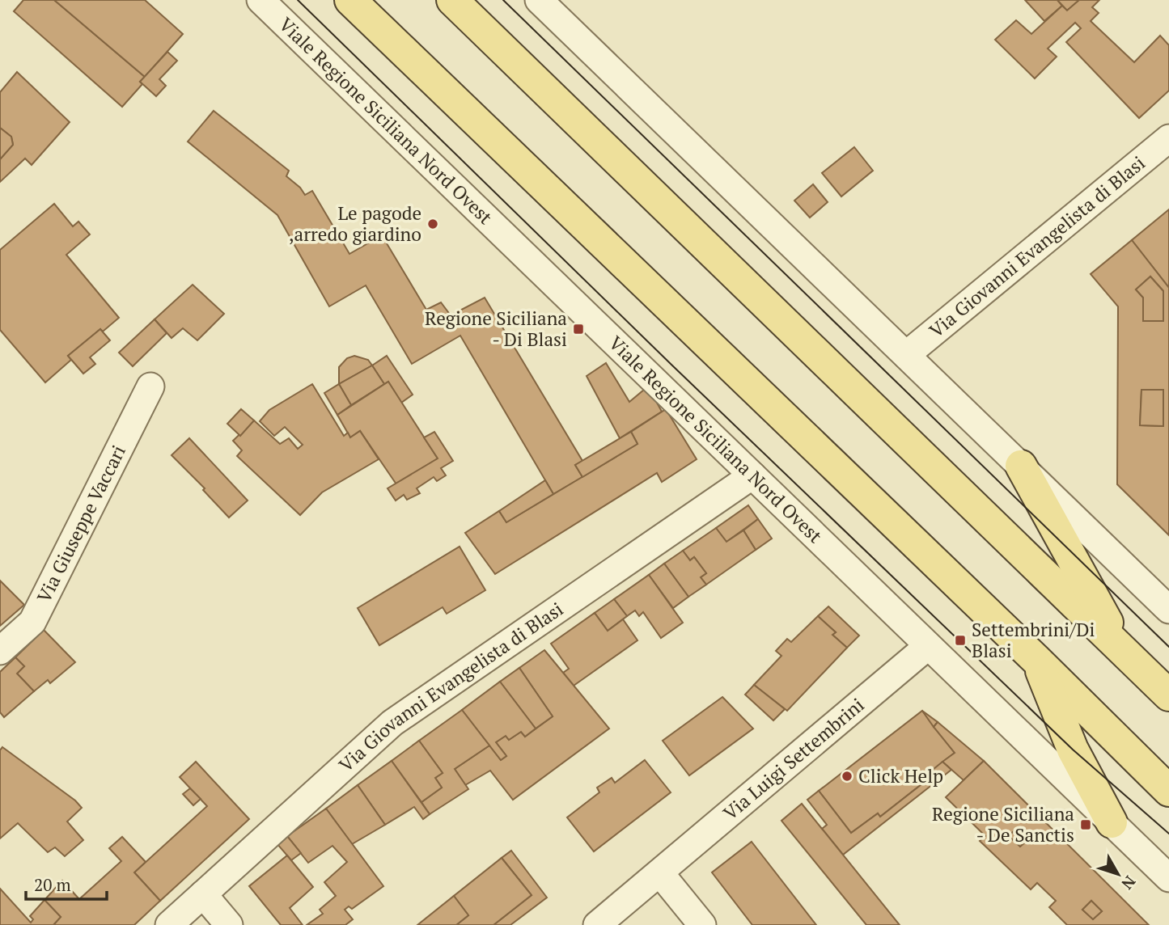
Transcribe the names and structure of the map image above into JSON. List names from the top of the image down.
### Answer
{
  "streets": {
    "street": [
      "Viale Regione Siciliana Nord Ovest",
      "Via Giovanni Evangelista di Blasi",
      "Via Giuseppe Vaccari",
      "Via Luigi Settembrini"
    ]
  },
  "crossings": [
    ["Viale Regione Siciliana Nord Ovest", "Via Giovanni Evangelista di Blasi"],
    ["Viale Regione Siciliana Nord Ovest", "Via Luigi Settembrini"]
  ],
  "places": {
    "other": ["Le pagode ,arredo giardino", "Click Help"],
    "transit": ["Regione Siciliana - Di Blasi", "Settembrini/Di Blasi", "Regione Siciliana - De Sanctis"]
  },
  "scale_bar": "20 m",
  "north": "bottom right"
}
